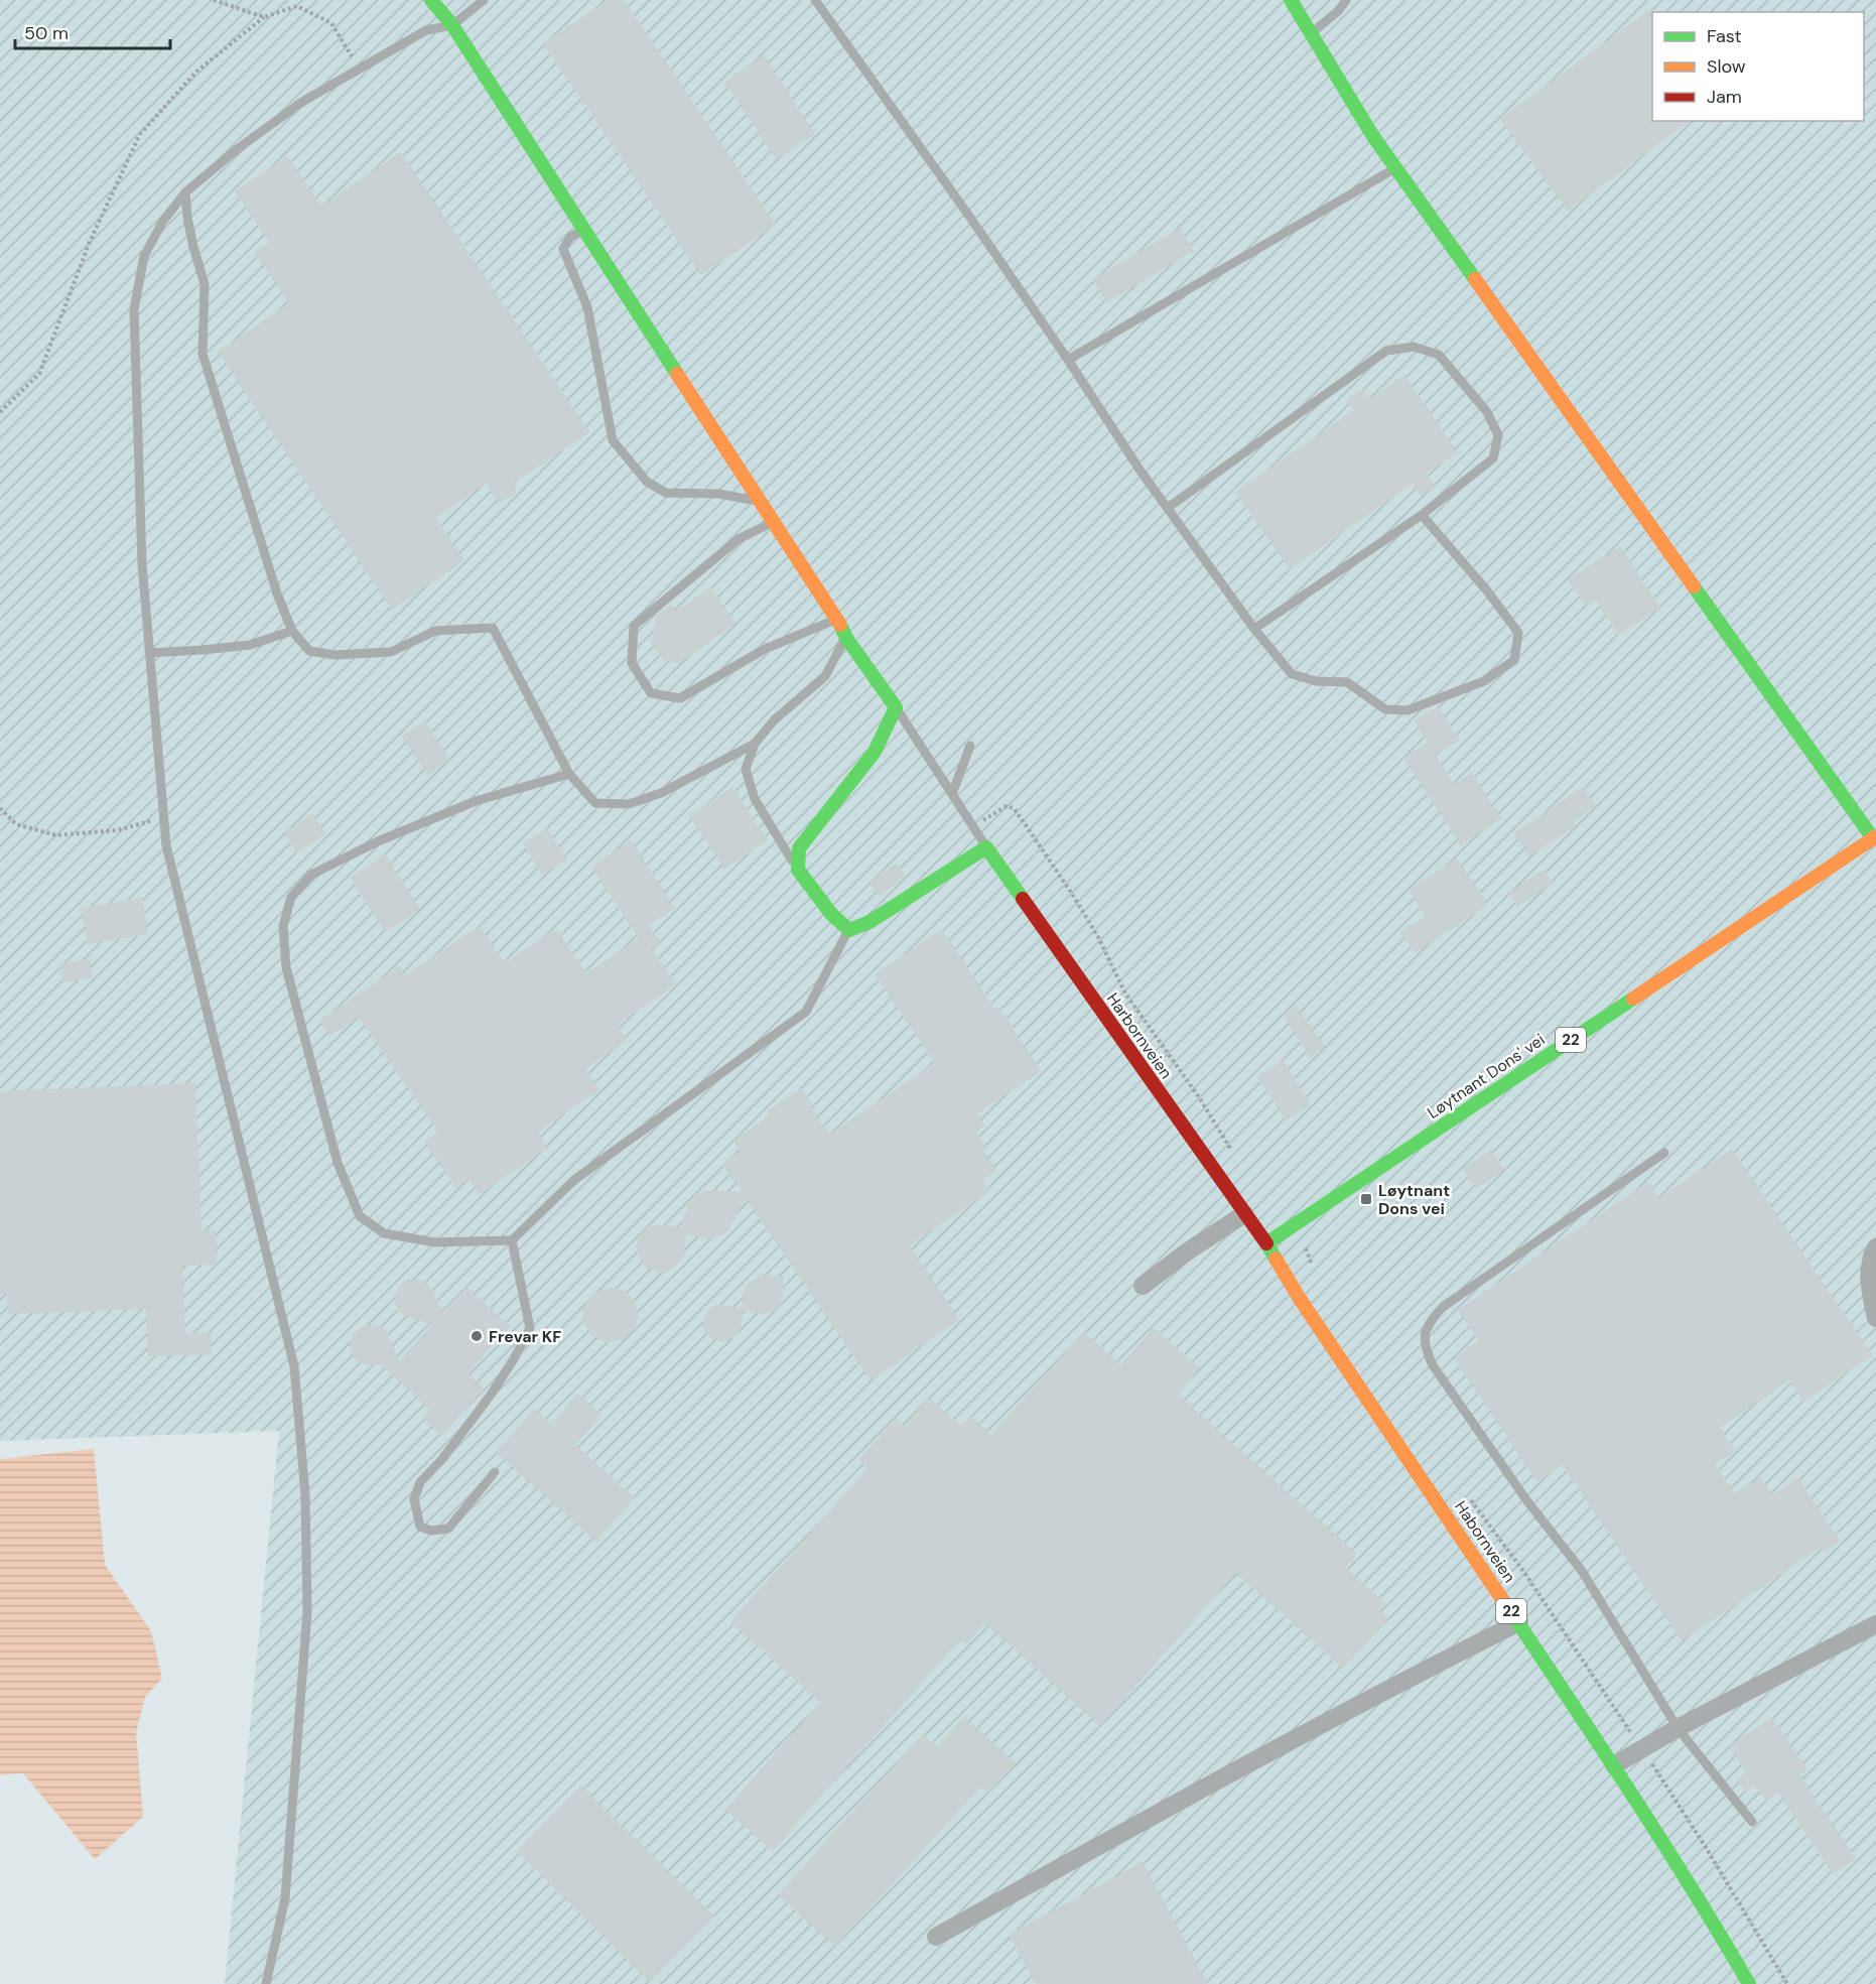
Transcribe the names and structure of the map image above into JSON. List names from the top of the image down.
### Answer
{
  "streets": {
    "main road": [
      "Harbornveien",
      "22",
      "Løytnant Dons' vei",
      "Habornveien"
    ]
  },
  "crossings": [
    ["Harbornveien", "Løytnant Dons' vei"],
    ["Harbornveien", "Habornveien"],
    ["Løytnant Dons' vei", "Habornveien"]
  ],
  "places": {
    "transit": ["Løytnant Dons vei"],
    "other": ["Frevar KF"]
  },
  "legend": ["Fast", "Slow", "Jam"],
  "scale_bar": "50 m"
}
